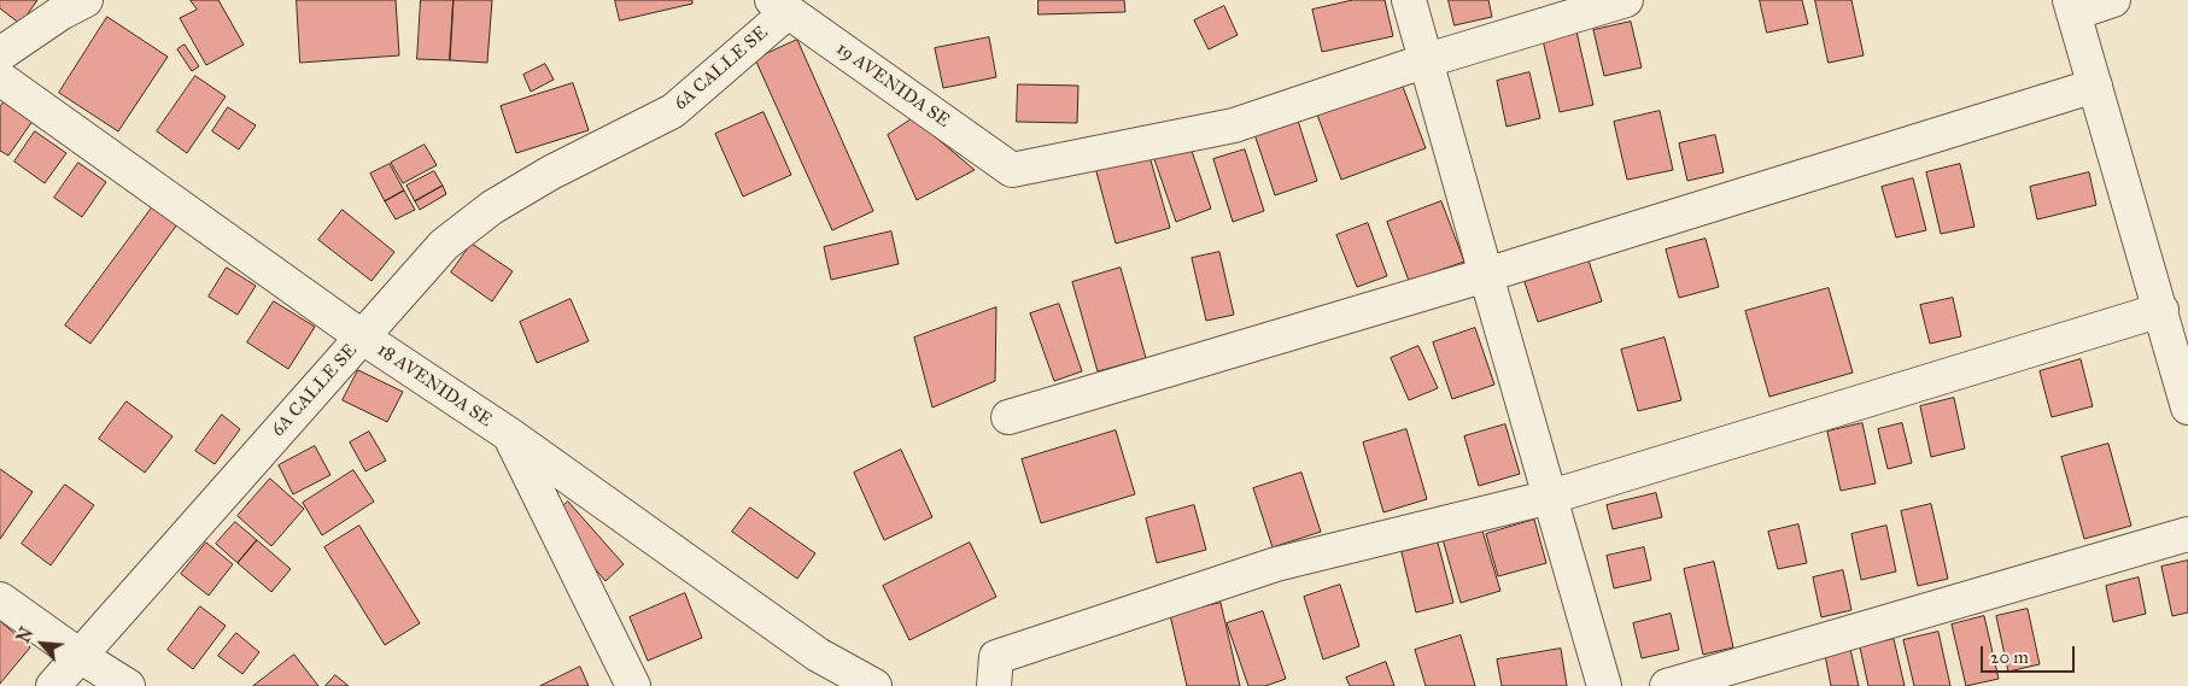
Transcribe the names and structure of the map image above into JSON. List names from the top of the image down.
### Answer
{
  "streets": {
    "street": ["6A CALLE SE", "19 AVENIDA SE", "18 AVENIDA SE"]
  },
  "crossings": [
    ["6A CALLE SE", "19 AVENIDA SE"],
    ["6A CALLE SE", "18 AVENIDA SE"]
  ],
  "scale_bar": "20 m",
  "north": "top left"
}
